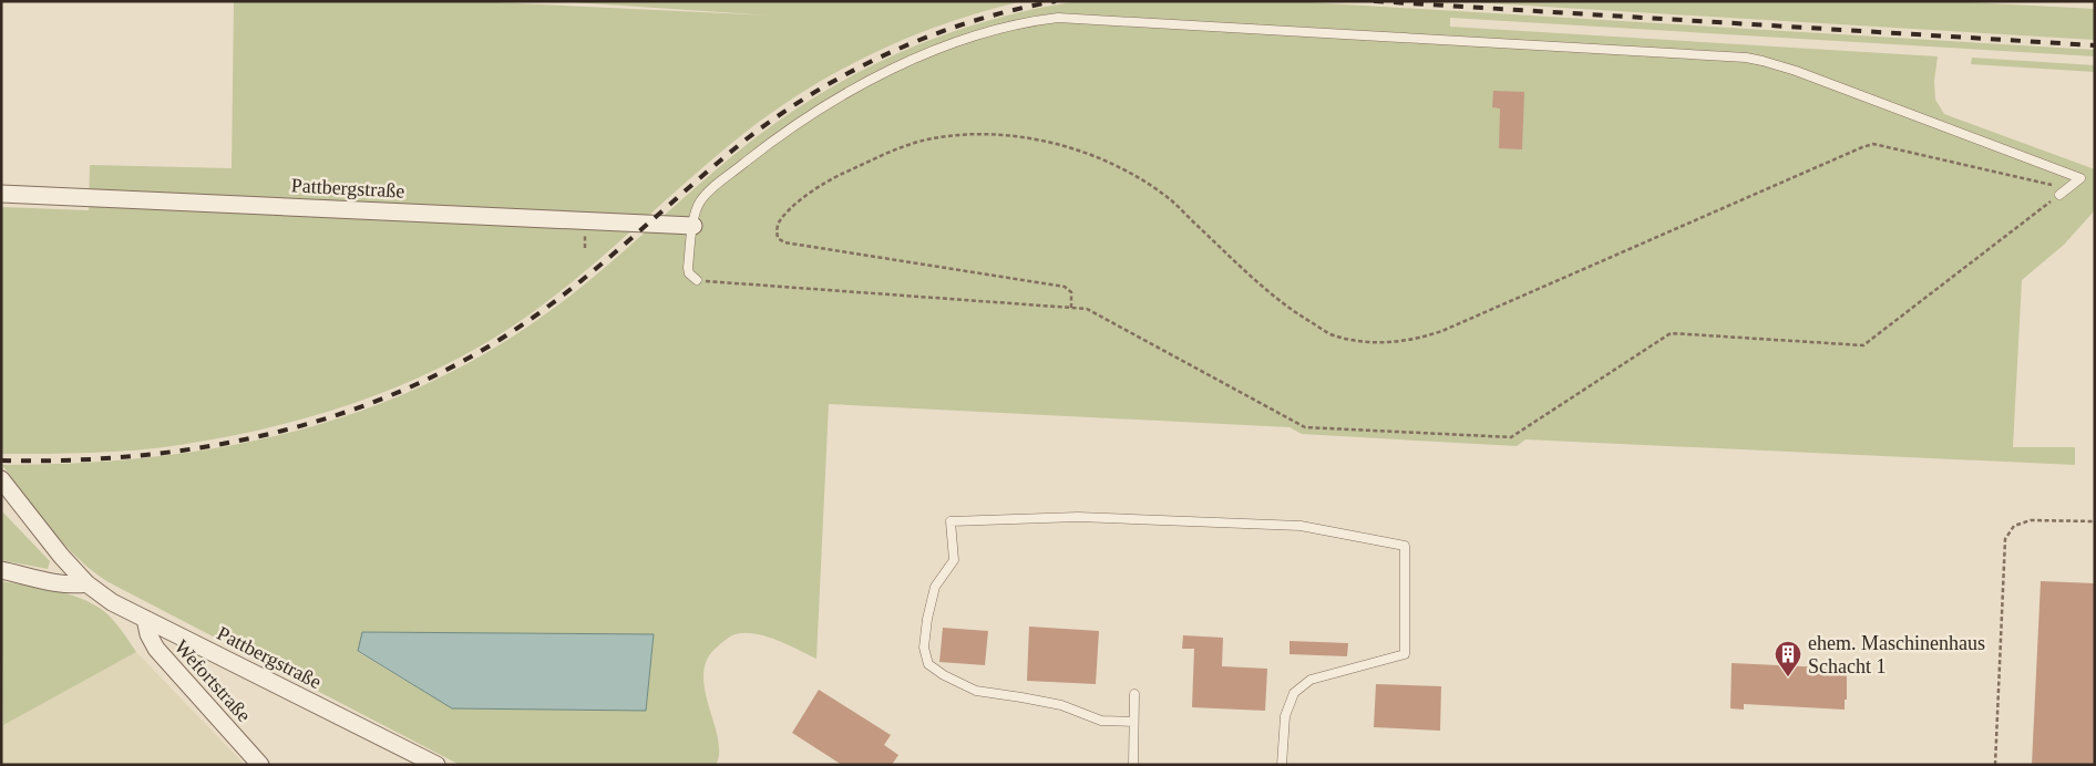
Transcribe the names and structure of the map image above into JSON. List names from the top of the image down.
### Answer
{
  "streets": {
    "street": ["Pattbergstraße", "Wefortstraße"]
  },
  "crossings": [
    ["Pattbergstraße", "Wefortstraße"]
  ],
  "places": {
    "building": ["ehem. Maschinenhaus Schacht 1"]
  }
}
